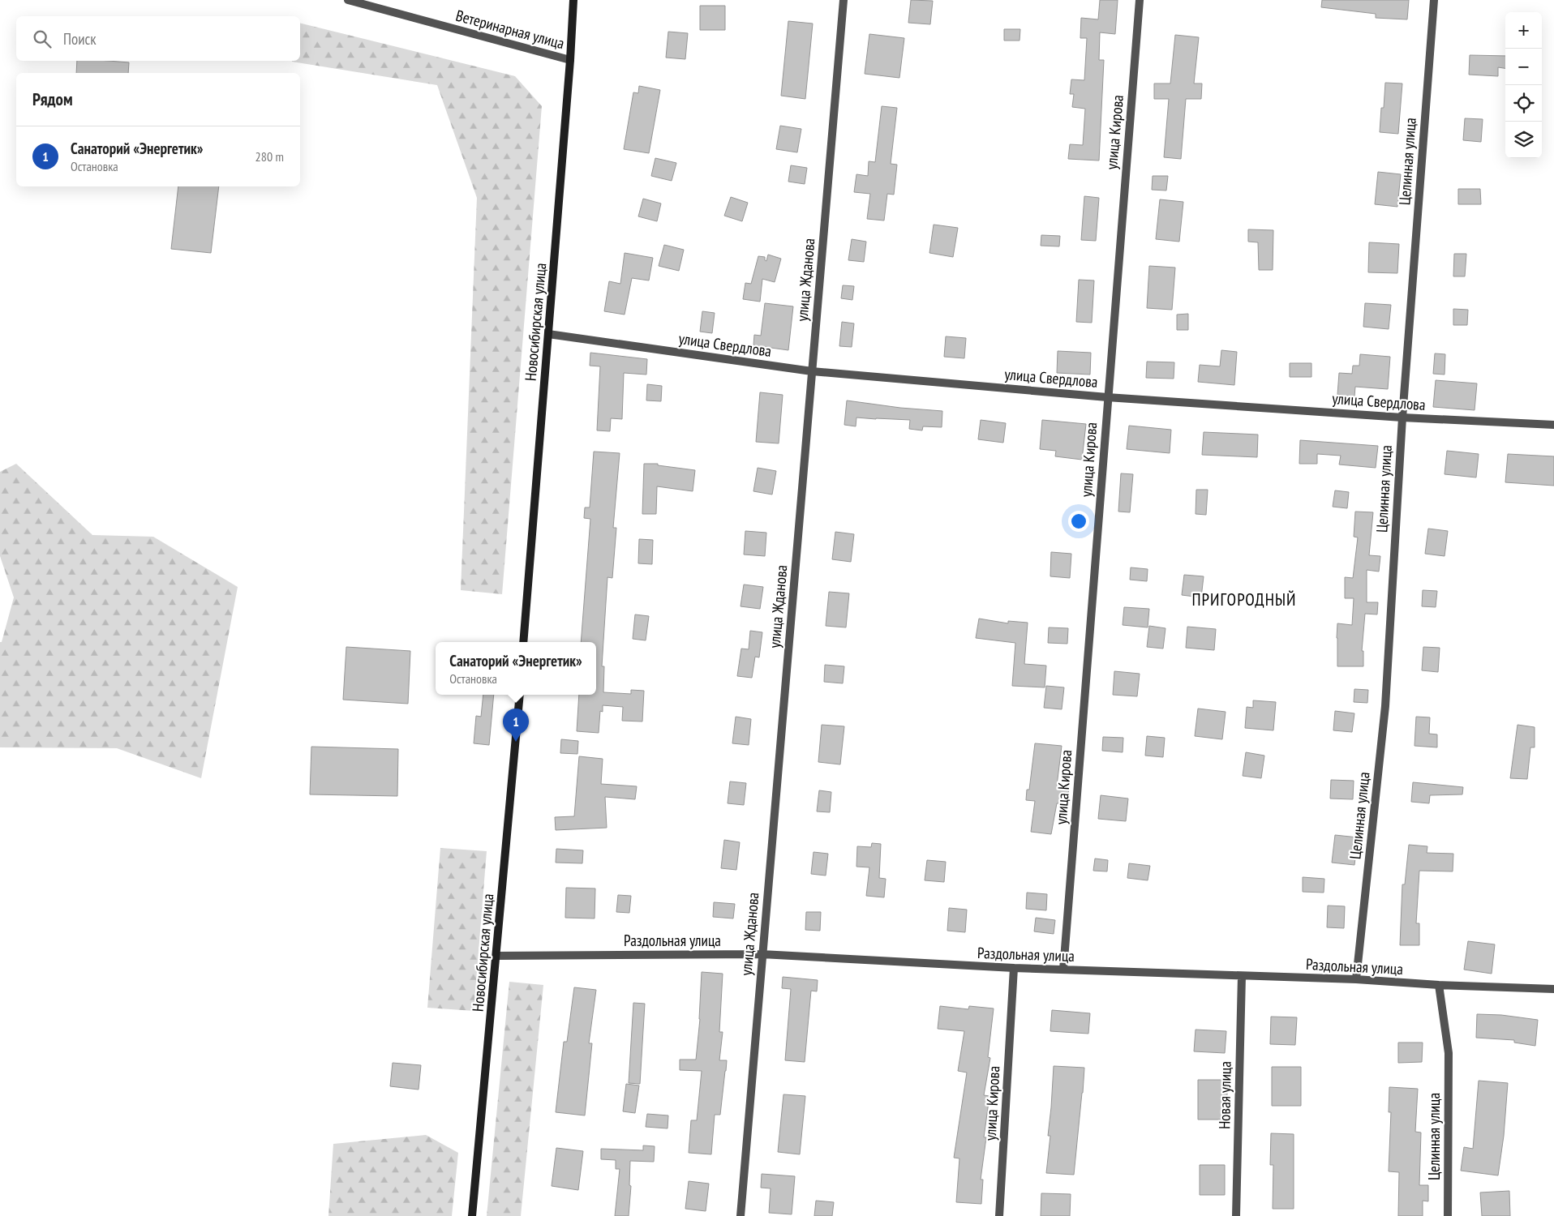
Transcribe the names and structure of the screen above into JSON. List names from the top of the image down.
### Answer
{
  "streets": {
    "street": [
      "Ветеринарная улица",
      "улица Кирова",
      "Целинная улица",
      "улица Жданова",
      "Новосибирская улица",
      "улица Свердлова",
      "Раздольная улица",
      "Новая улица"
    ]
  },
  "crossings": [
    ["Ветеринарная улица", "Новосибирская улица"],
    ["улица Кирова", "улица Свердлова"],
    ["улица Кирова", "Раздольная улица"],
    ["Целинная улица", "улица Свердлова"],
    ["Целинная улица", "Раздольная улица"],
    ["улица Жданова", "улица Свердлова"],
    ["улица Жданова", "Раздольная улица"],
    ["Новосибирская улица", "улица Свердлова"],
    ["Новосибирская улица", "Раздольная улица"],
    ["Раздольная улица", "Новая улица"]
  ],
  "districts": ["ПРИГОРОДНЫЙ"],
  "page": {
    "map_buttons": ["+", "−"],
    "search": "Поиск",
    "heading": "Рядом",
    "list": [
      {
        "mark": "1",
        "name": "Санаторий «Энергетик»",
        "note": "Остановка",
        "value": "280 m"
      }
    ],
    "popup": ["Санаторий «Энергетик»", "Остановка"],
    "pins": "1"
  }
}
